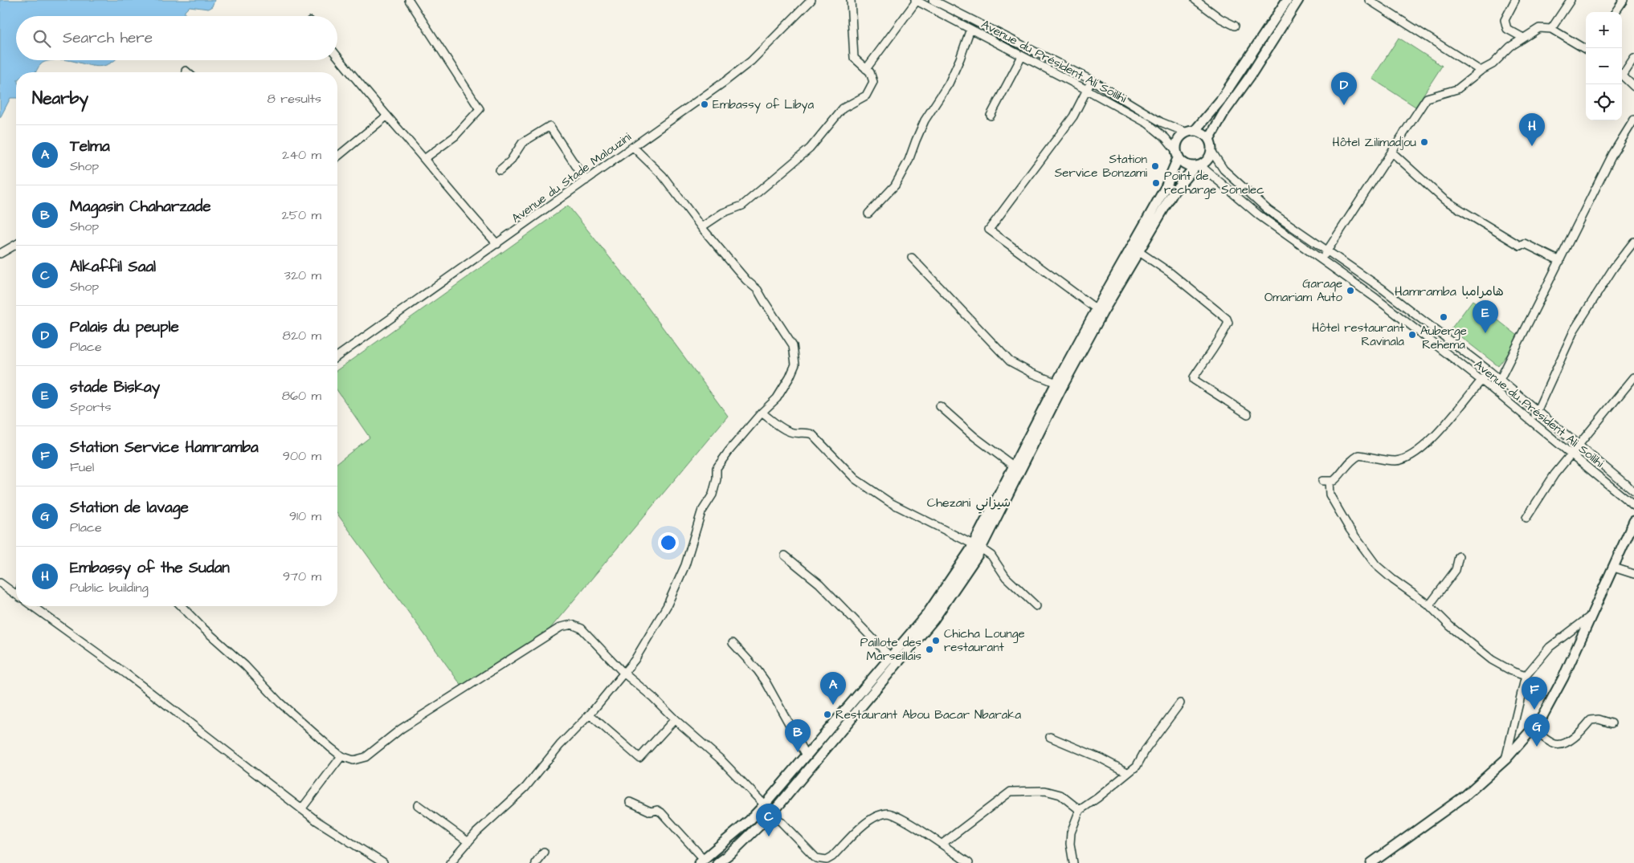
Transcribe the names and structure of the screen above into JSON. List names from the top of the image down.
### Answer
{
  "streets": {
    "street": ["Avenue du Président Ali Soilihi", "Avenue du Stade Malouzini"]
  },
  "districts": ["Hamramba هامرامبا", "Chezani شيزاني"],
  "places": [
    "Embassy of Libya",
    "Hôtel Zilimadjou",
    "Station Service Bonzami",
    "Point de recharge Sonelec",
    "Garage Omariam Auto",
    "Auberge Rehema",
    "Hôtel restaurant Ravinala",
    "Chicha Lounge restaurant",
    "Paillote des Marseillais",
    "Restaurant Abou Bacar Nbaraka"
  ],
  "page": {
    "map_buttons": ["+", "−"],
    "search": "Search here",
    "pins": [
      "D",
      "H",
      "E",
      "A",
      "F",
      "G",
      "B",
      "C"
    ],
    "heading": ["Nearby", "8 results"],
    "list": [
      {
        "mark": "A",
        "name": "Telma",
        "note": "Shop",
        "value": "240 m"
      },
      {
        "mark": "B",
        "name": "Magasin Chaharzade",
        "note": "Shop",
        "value": "250 m"
      },
      {
        "mark": "C",
        "name": "Alkaffil Saal",
        "note": "Shop",
        "value": "320 m"
      },
      {
        "mark": "D",
        "name": "Palais du peuple",
        "note": "Place",
        "value": "820 m"
      },
      {
        "mark": "E",
        "name": "stade Biskay",
        "note": "Sports",
        "value": "860 m"
      },
      {
        "mark": "F",
        "name": "Station Service Hamramba",
        "note": "Fuel",
        "value": "900 m"
      },
      {
        "mark": "G",
        "name": "Station de lavage",
        "note": "Place",
        "value": "910 m"
      },
      {
        "mark": "H",
        "name": "Embassy of the Sudan",
        "note": "Public building",
        "value": "970 m"
      }
    ]
  }
}
